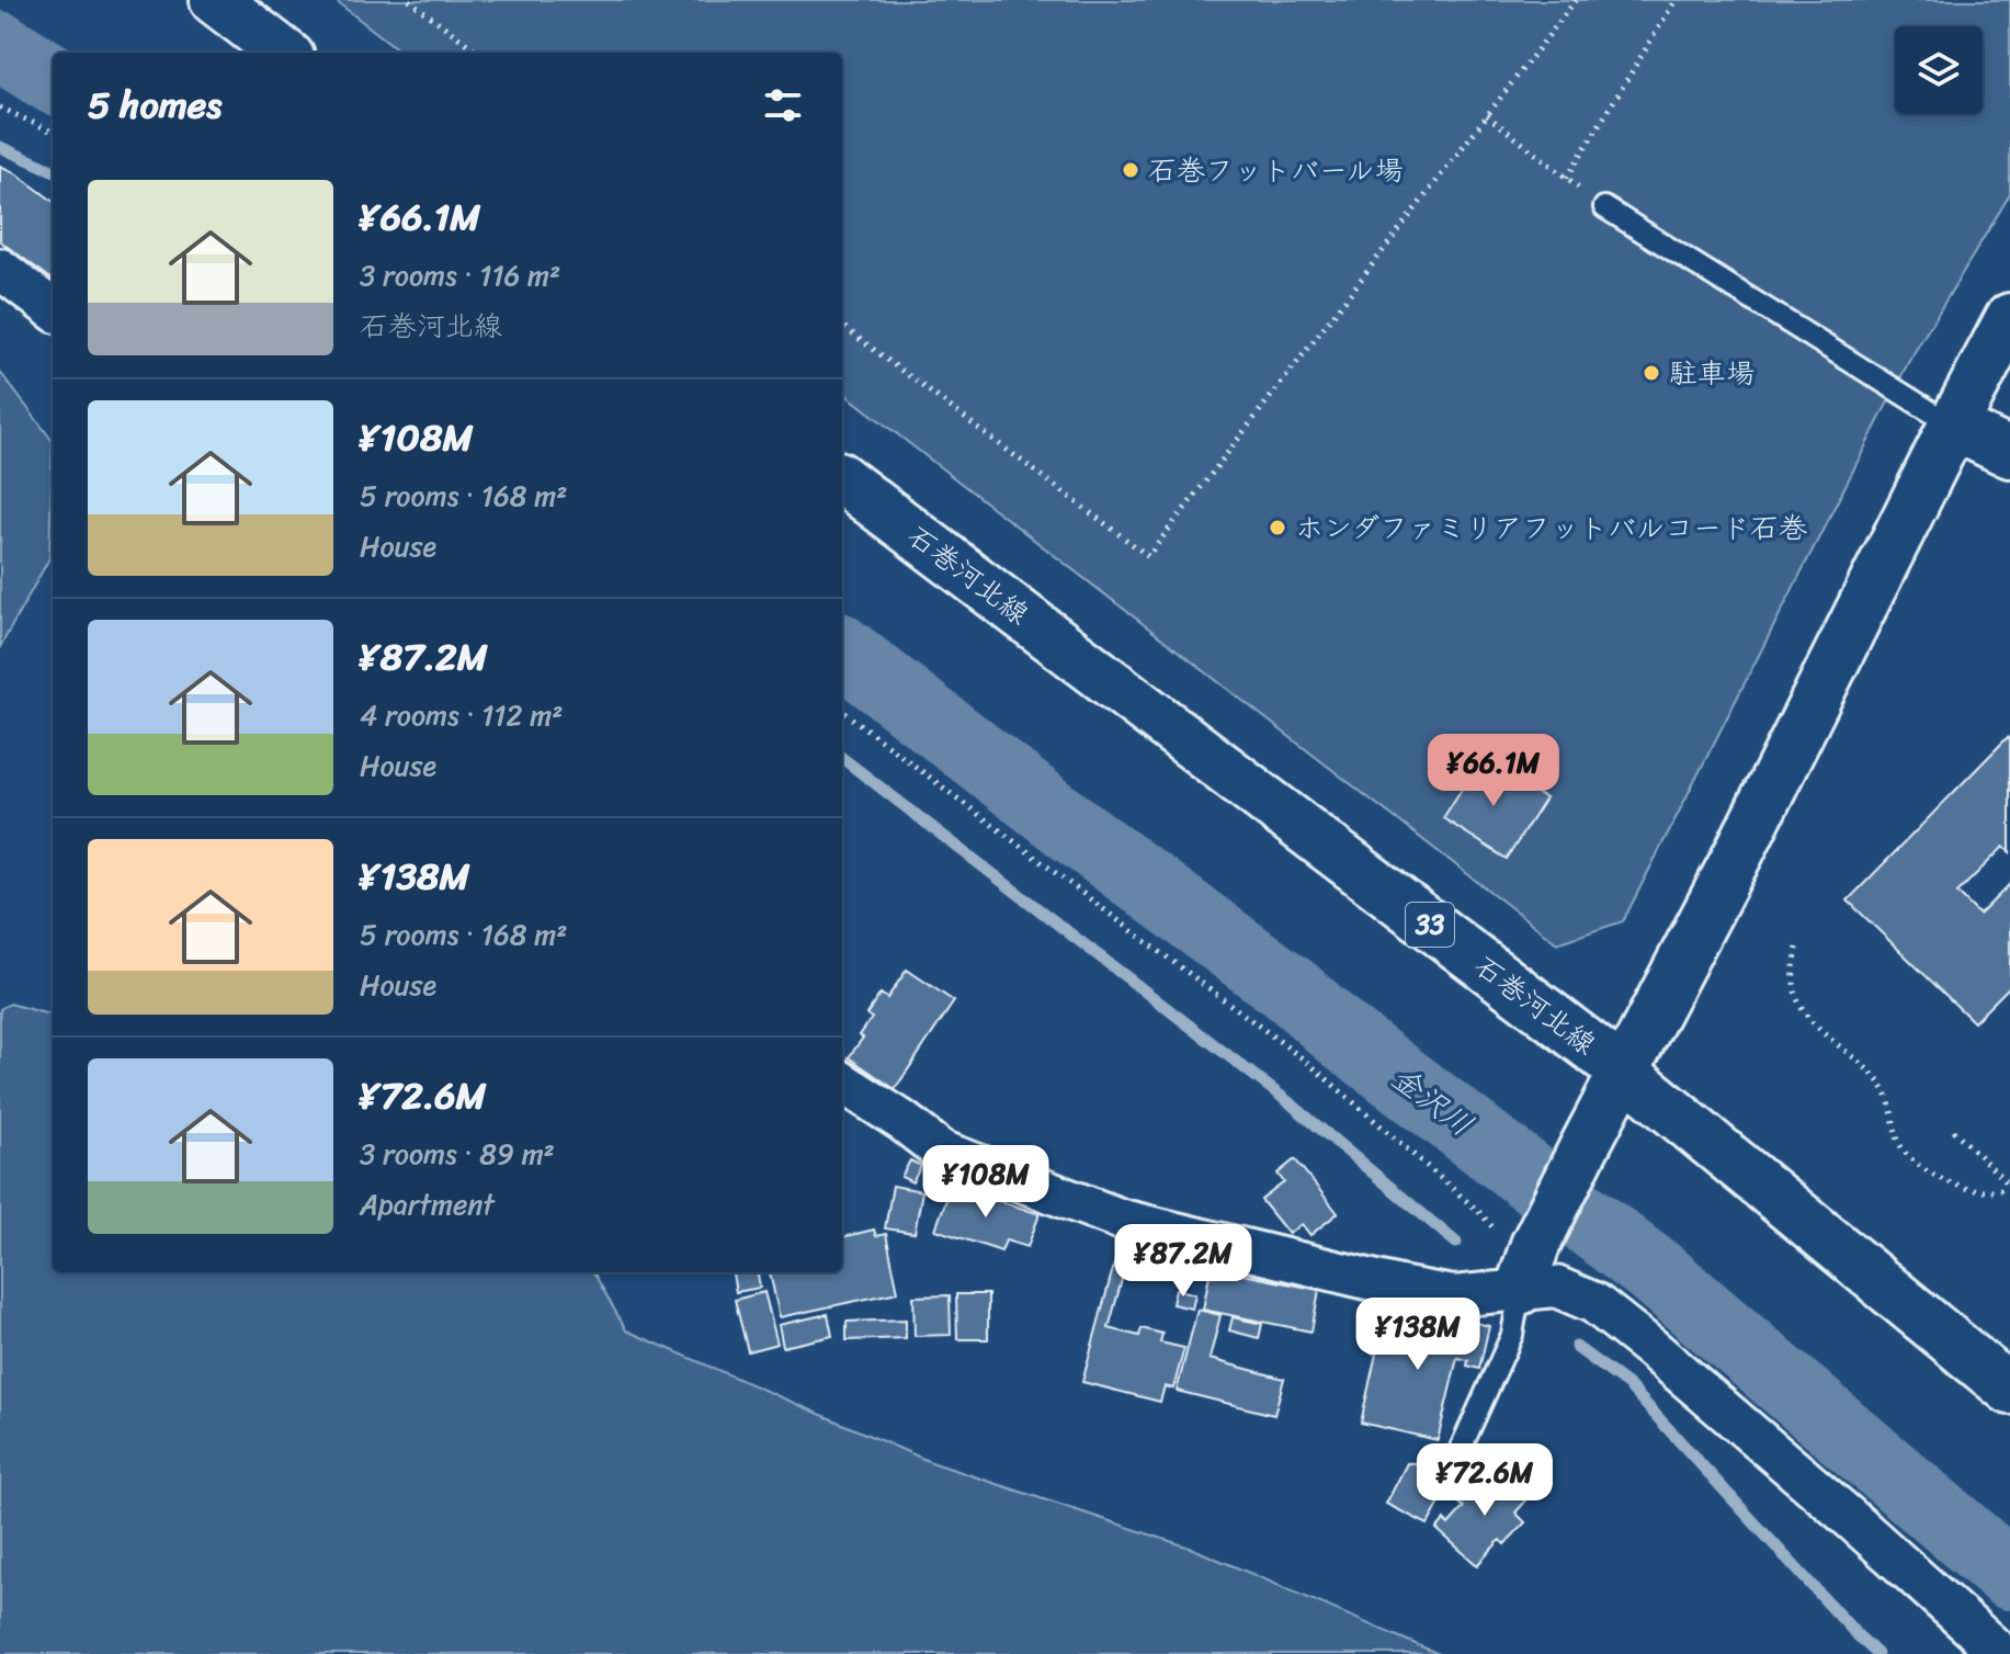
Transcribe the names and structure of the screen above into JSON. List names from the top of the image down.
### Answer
{
  "streets": {
    "main road": ["石巻河北線", "33"]
  },
  "water": ["金沢川"],
  "places": ["石巻フットバール場", "駐車場", "ホンダファミリアフットバルコード石巻"],
  "page": {
    "heading": "5 homes",
    "list": [
      {
        "name": "¥66.1M",
        "note": "3 rooms · 116 m² · 石巻河北線"
      },
      {
        "name": "¥108M",
        "note": "5 rooms · 168 m² · House"
      },
      {
        "name": "¥87.2M",
        "note": "4 rooms · 112 m² · House"
      },
      {
        "name": "¥138M",
        "note": "5 rooms · 168 m² · House"
      },
      {
        "name": "¥72.6M",
        "note": "3 rooms · 89 m² · Apartment"
      }
    ],
    "price": [
      "¥66.1M",
      "¥108M",
      "¥87.2M",
      "¥138M",
      "¥72.6M"
    ]
  }
}
